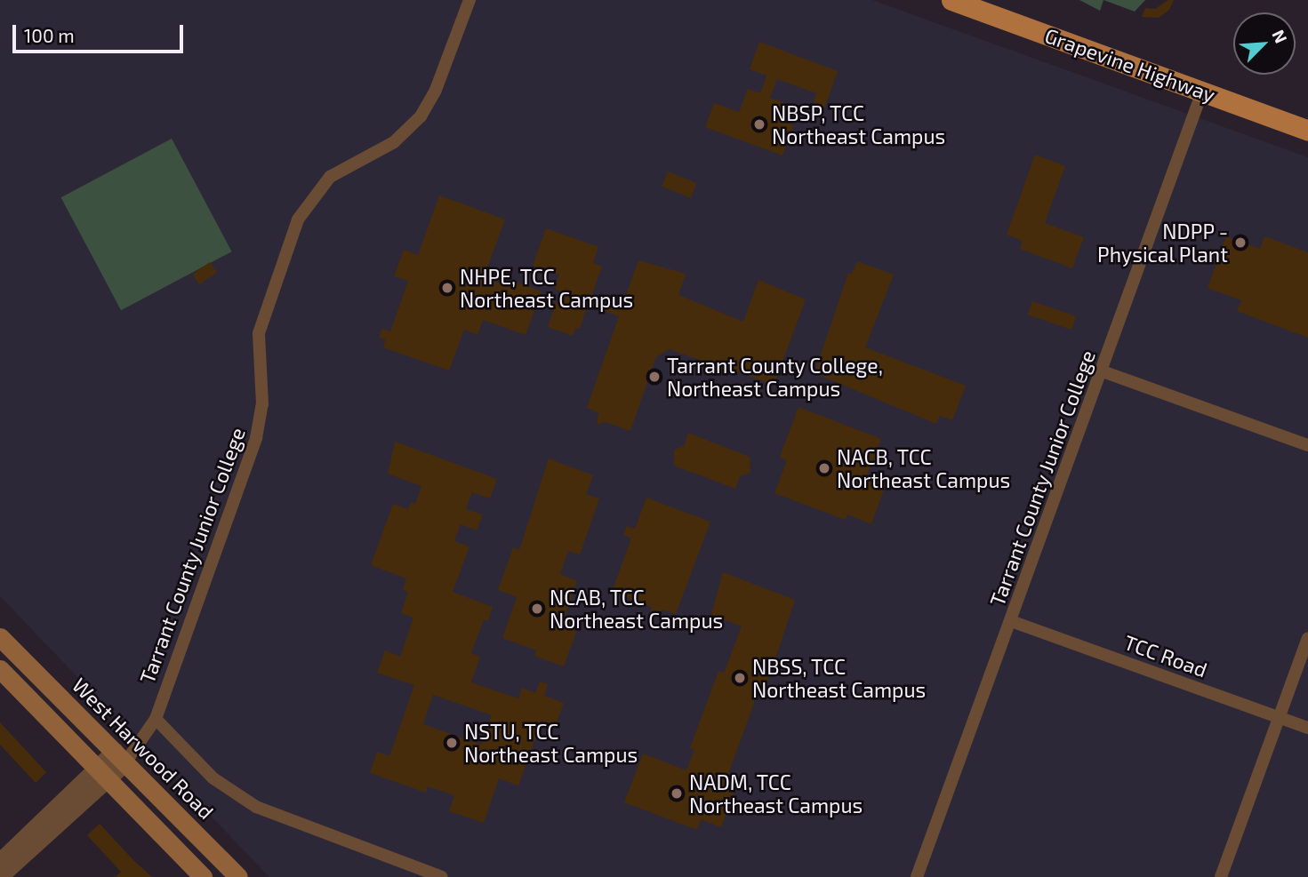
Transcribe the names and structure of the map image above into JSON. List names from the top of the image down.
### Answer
{
  "streets": {
    "main road": ["Grapevine Highway", "West Harwood Road"],
    "street": ["Tarrant County Junior College", "TCC Road"]
  },
  "crossings": [
    ["Grapevine Highway", "Tarrant County Junior College"],
    ["Tarrant County Junior College", "TCC Road"],
    ["Tarrant County Junior College", "West Harwood Road"]
  ],
  "places": [
    "NBSP, TCC Northeast Campus",
    "NDPP - Physical Plant",
    "NHPE, TCC Northeast Campus",
    "Tarrant County College, Northeast Campus",
    "NACB, TCC Northeast Campus",
    "NCAB, TCC Northeast Campus",
    "NBSS, TCC Northeast Campus",
    "NSTU, TCC Northeast Campus",
    "NADM, TCC Northeast Campus"
  ],
  "scale_bar": "100 m",
  "north": "top right"
}
